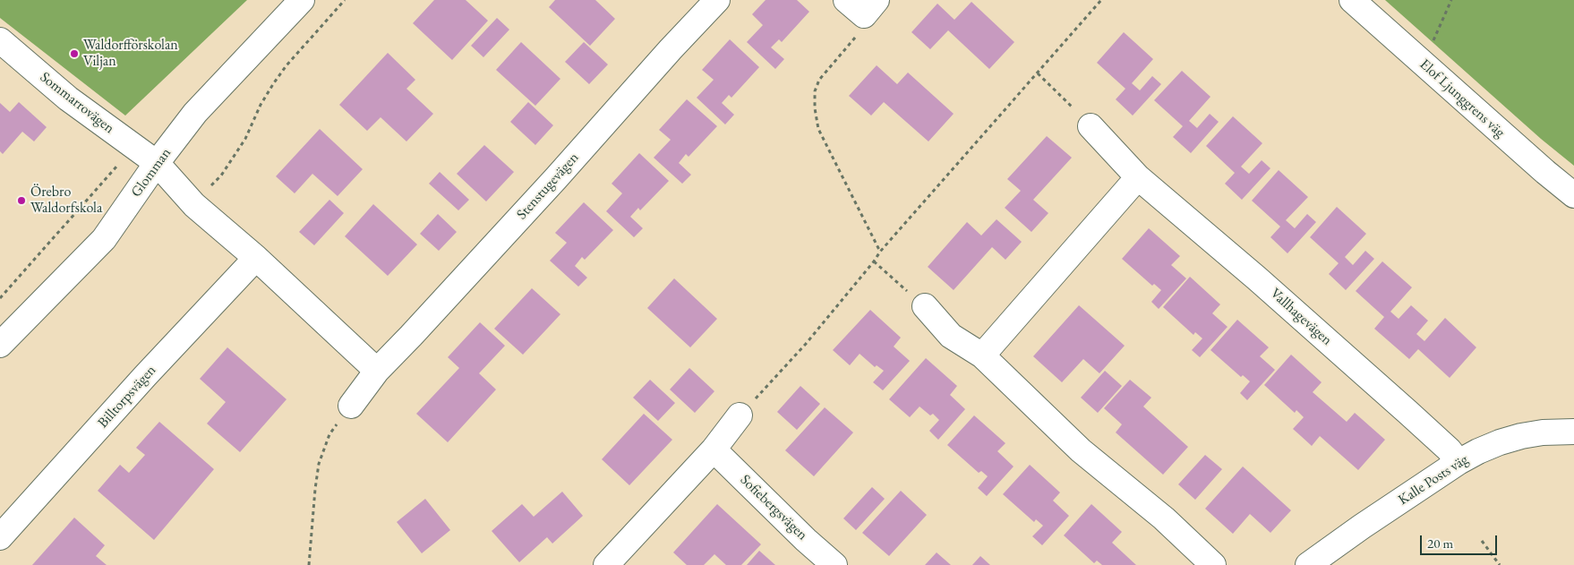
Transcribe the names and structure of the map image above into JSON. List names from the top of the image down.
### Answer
{
  "streets": {
    "street": [
      "Elof Ljunggrens väg",
      "Sommarrovägen",
      "Glomman",
      "Stenstugevägen",
      "Vallhagevägen",
      "Billtorpsvägen",
      "Kalle Posts väg",
      "Sofiebergsvägen"
    ]
  },
  "crossings": [
    ["Sommarrovägen", "Glomman"],
    ["Vallhagevägen", "Kalle Posts väg"]
  ],
  "places": ["Waldorfförskolan Viljan", "Örebro Waldorfskola"],
  "scale_bar": "20 m"
}
